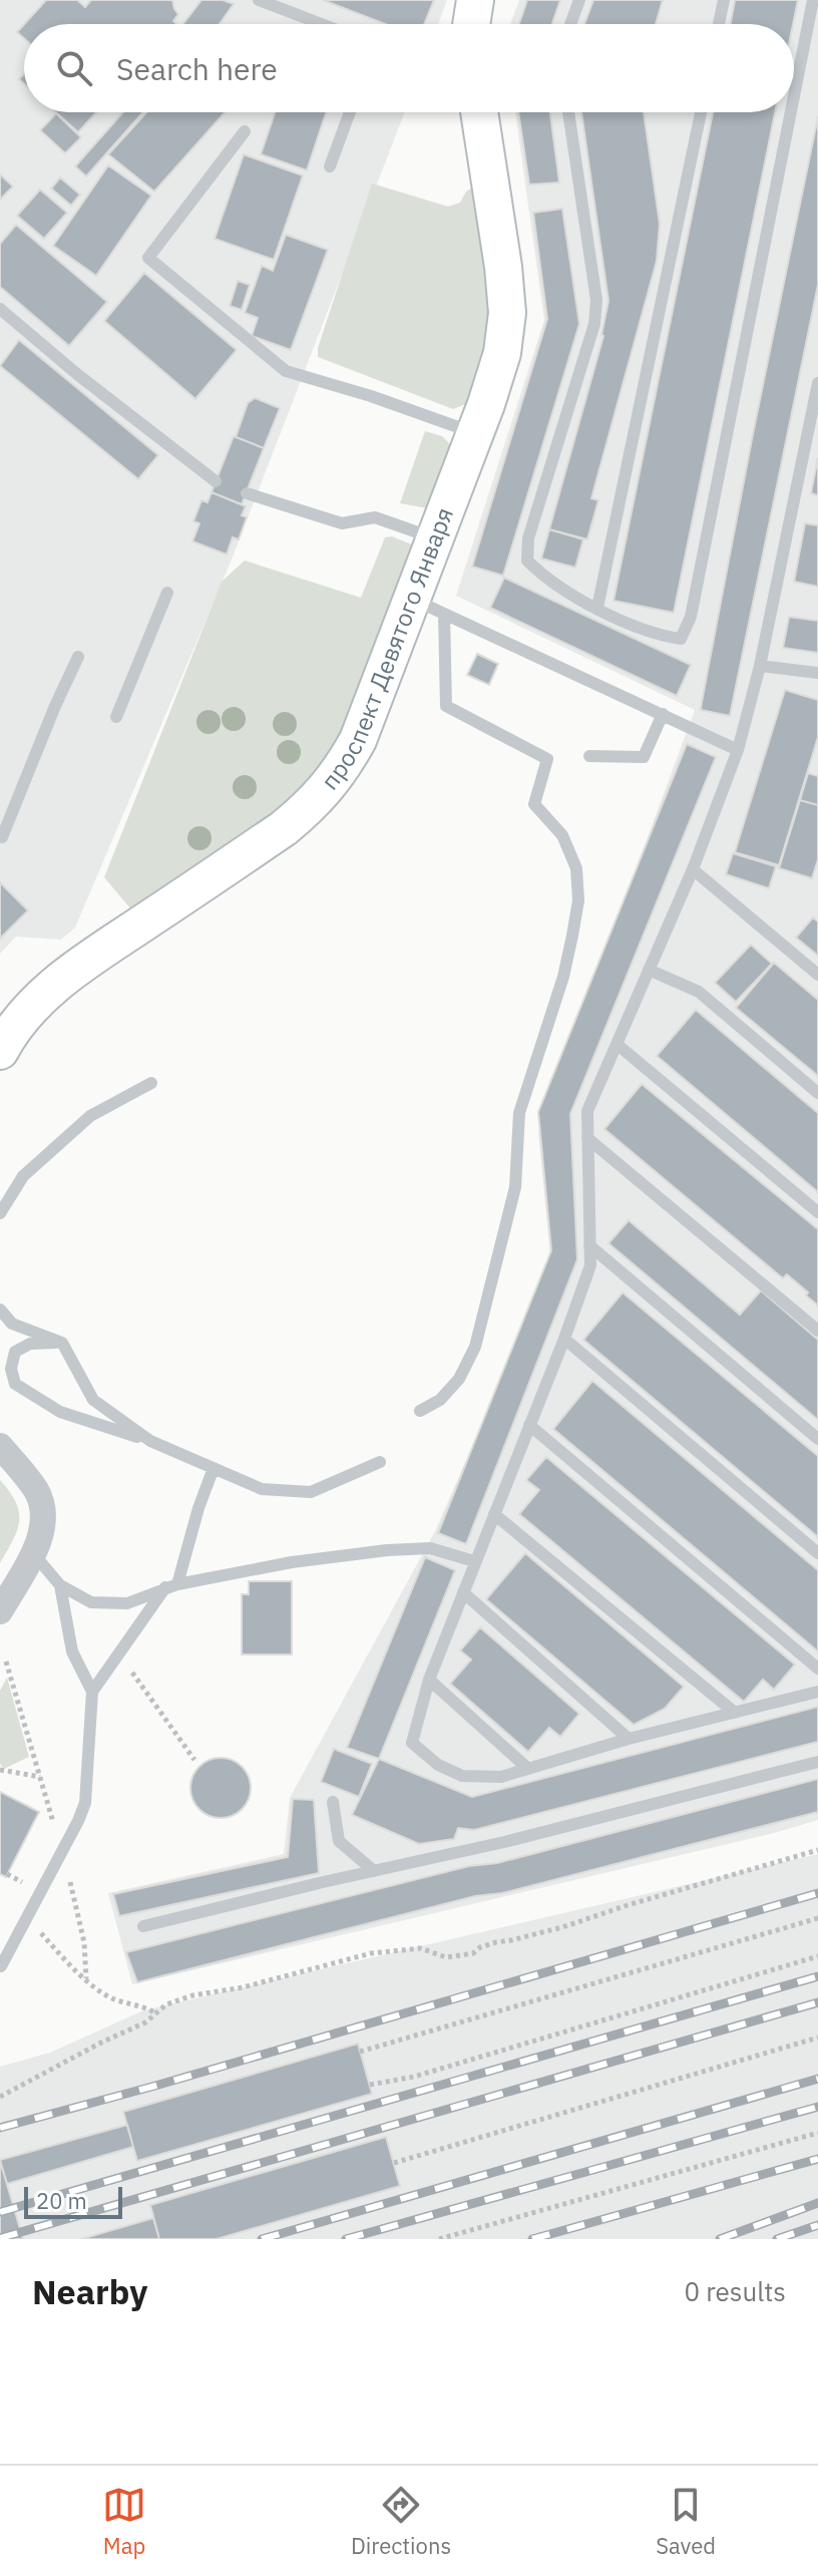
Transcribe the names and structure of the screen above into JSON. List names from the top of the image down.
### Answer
{
  "streets": {
    "street": ["проспект Девятого Января"]
  },
  "scale_bar": "20 m",
  "page": {
    "search": "Search here",
    "scale": "20 m",
    "heading": ["Nearby", "0 results"],
    "nav": ["Map", "Directions", "Saved"]
  }
}
